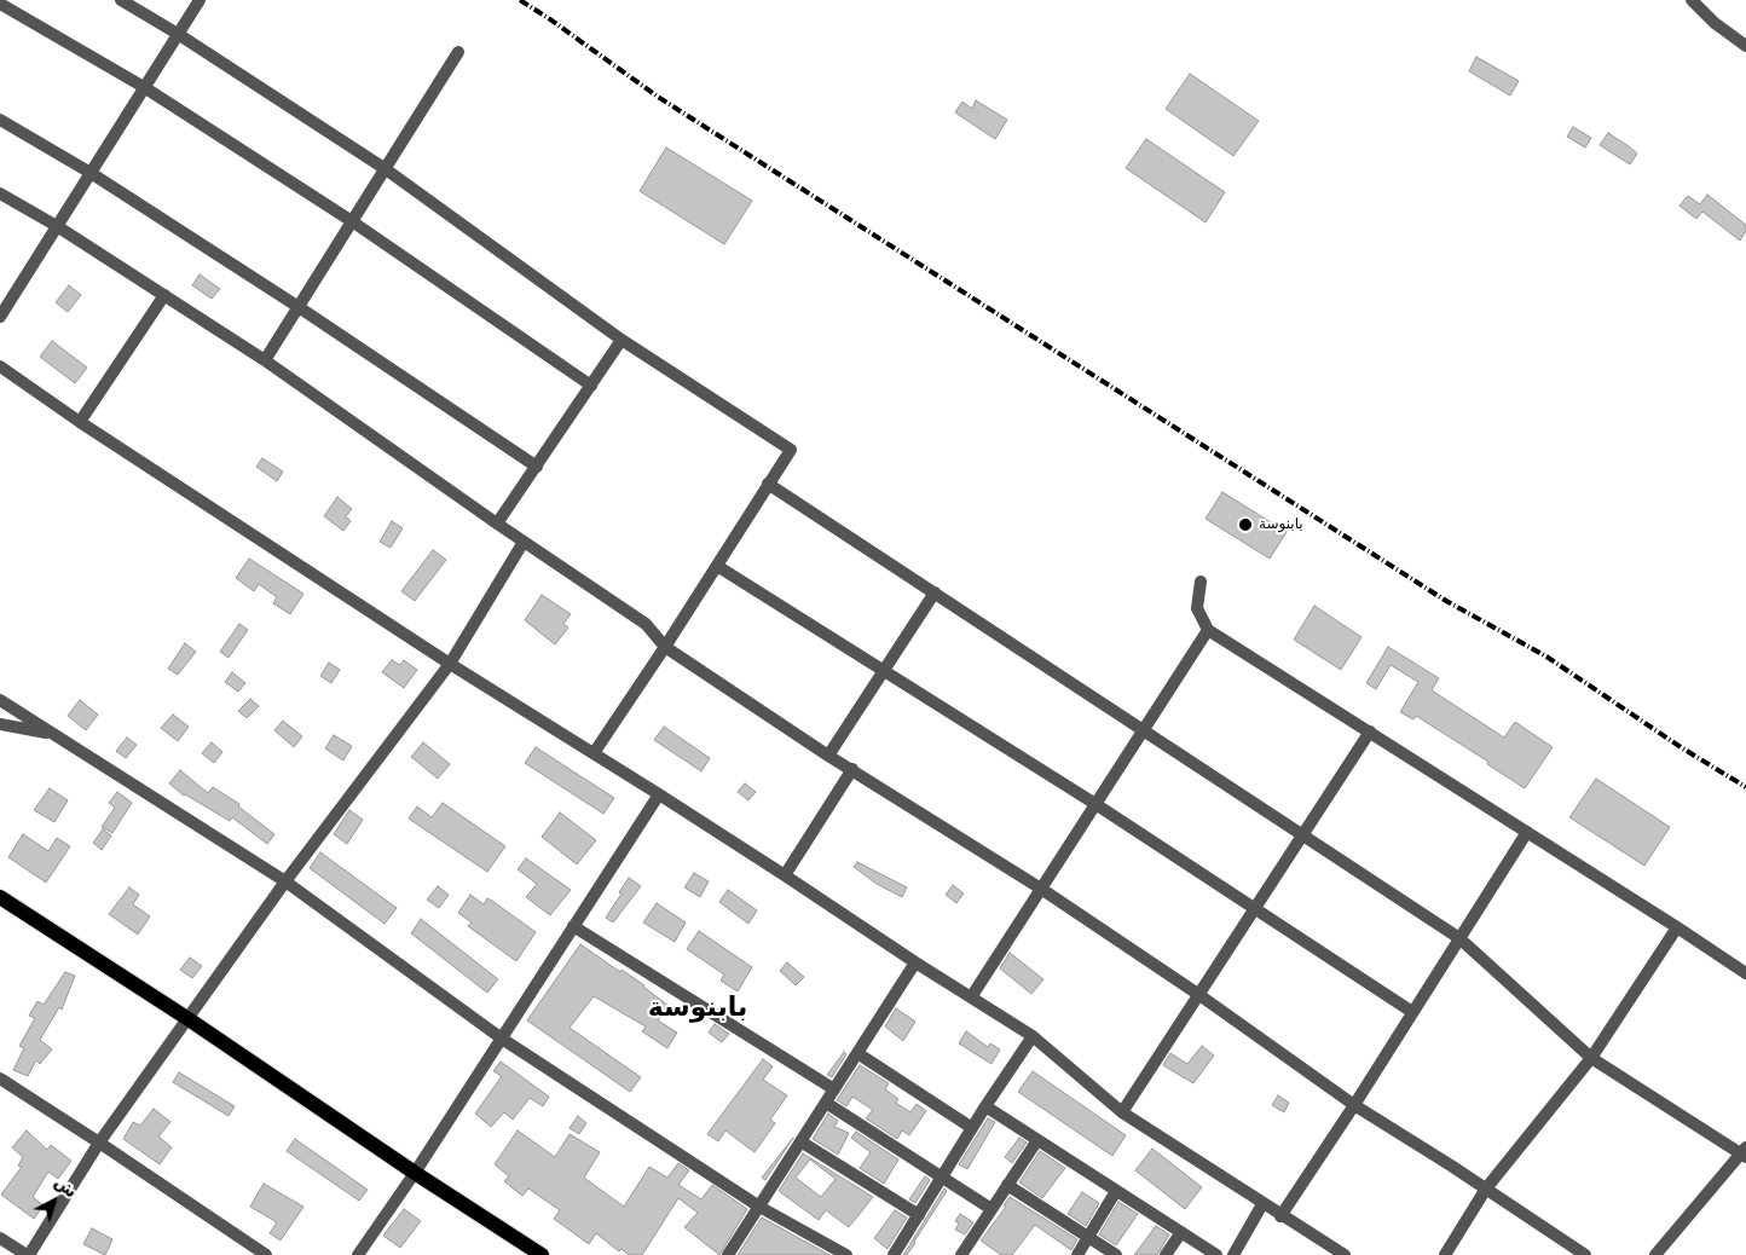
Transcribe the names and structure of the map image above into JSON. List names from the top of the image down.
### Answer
{
  "districts": ["بابنوسة"],
  "places": ["بابنوسة"],
  "north": "top right"
}
